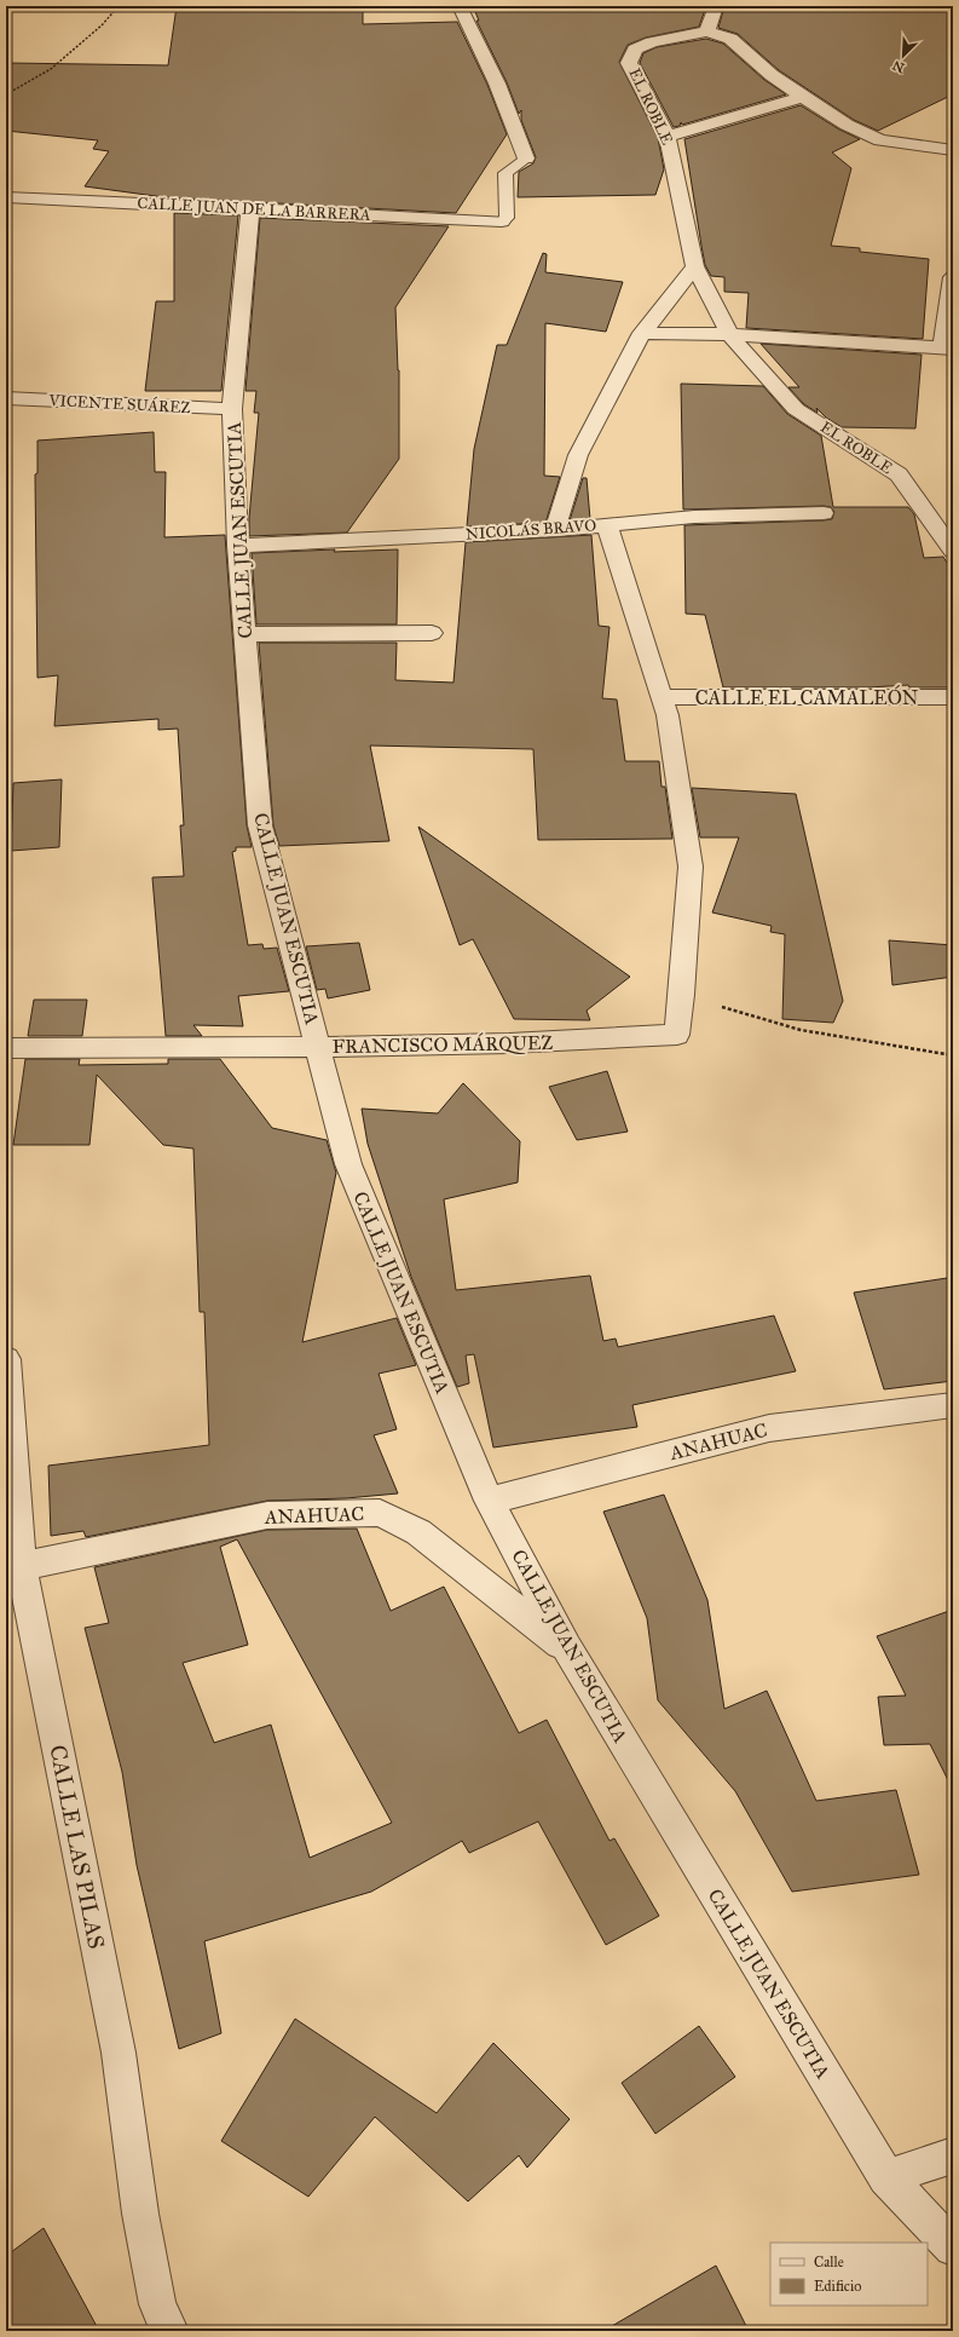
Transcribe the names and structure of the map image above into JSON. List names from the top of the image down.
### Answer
{
  "streets": {
    "street": [
      "EL ROBLE",
      "CALLE JUAN DE LA BARRERA",
      "VICENTE SUÁREZ",
      "CALLE JUAN ESCUTIA",
      "NICOLÁS BRAVO",
      "CALLE EL CAMALEÓN",
      "FRANCISCO MÁRQUEZ",
      "ANAHUAC",
      "CALLE LAS PILAS"
    ]
  },
  "crossings": [
    ["CALLE JUAN DE LA BARRERA", "CALLE JUAN ESCUTIA"],
    ["VICENTE SUÁREZ", "CALLE JUAN ESCUTIA"],
    ["CALLE JUAN ESCUTIA", "NICOLÁS BRAVO"],
    ["CALLE JUAN ESCUTIA", "FRANCISCO MÁRQUEZ"],
    ["CALLE JUAN ESCUTIA", "ANAHUAC"],
    ["NICOLÁS BRAVO", "CALLE EL CAMALEÓN"],
    ["CALLE EL CAMALEÓN", "FRANCISCO MÁRQUEZ"],
    ["ANAHUAC", "CALLE LAS PILAS"]
  ],
  "legend": ["Calle", "Edificio"],
  "north": "bottom left"
}
